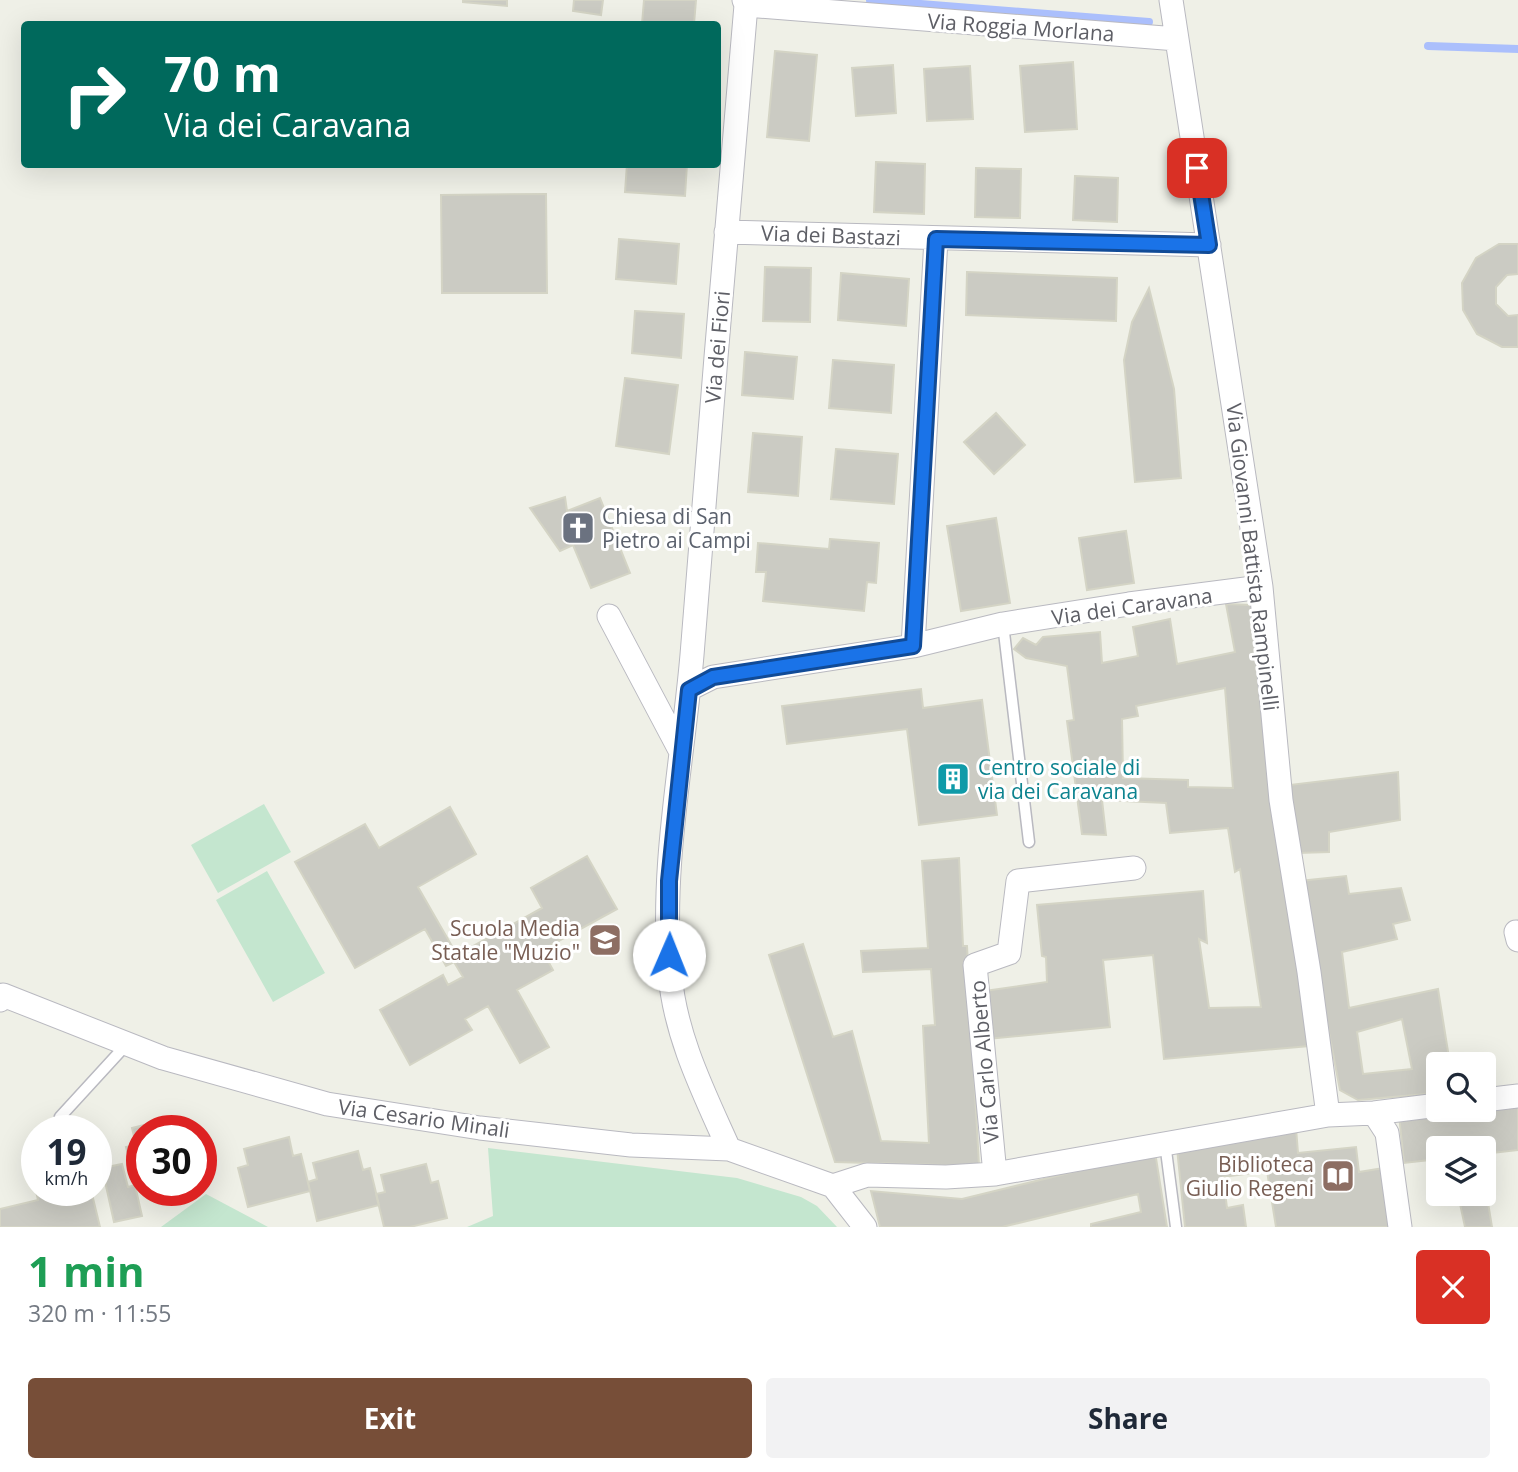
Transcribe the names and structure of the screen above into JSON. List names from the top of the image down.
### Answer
{
  "streets": {
    "street": [
      "Via Roggia Morlana",
      "Via dei Bastazi",
      "Via dei Fiori",
      "Via Giovanni Battista Rampinelli",
      "Via dei Caravana",
      "Via Carlo Alberto",
      "Via Cesario Minali"
    ]
  },
  "crossings": [
    ["Via Roggia Morlana", "Via dei Fiori"],
    ["Via Roggia Morlana", "Via Giovanni Battista Rampinelli"],
    ["Via dei Bastazi", "Via dei Fiori"],
    ["Via dei Bastazi", "Via Giovanni Battista Rampinelli"],
    ["Via dei Fiori", "Via dei Caravana"],
    ["Via dei Fiori", "Via Cesario Minali"],
    ["Via Giovanni Battista Rampinelli", "Via dei Caravana"],
    ["Via Giovanni Battista Rampinelli", "Via Carlo Alberto"],
    ["Via Carlo Alberto", "Via Cesario Minali"]
  ],
  "places": {
    "church": ["Chiesa di San Pietro ai Campi"],
    "building": ["Centro sociale di via dei Caravana"],
    "school or university": ["Scuola Media Statale \"Muzio\""],
    "library": ["Biblioteca Giulio Regeni"]
  },
  "page": {
    "turn": ["70 m", "Via dei Caravana"],
    "speed": "19 km/h",
    "limit": "30",
    "heading": ["1 min", "320 m · 11:55"],
    "buttons": ["Exit", "Share"]
  }
}
